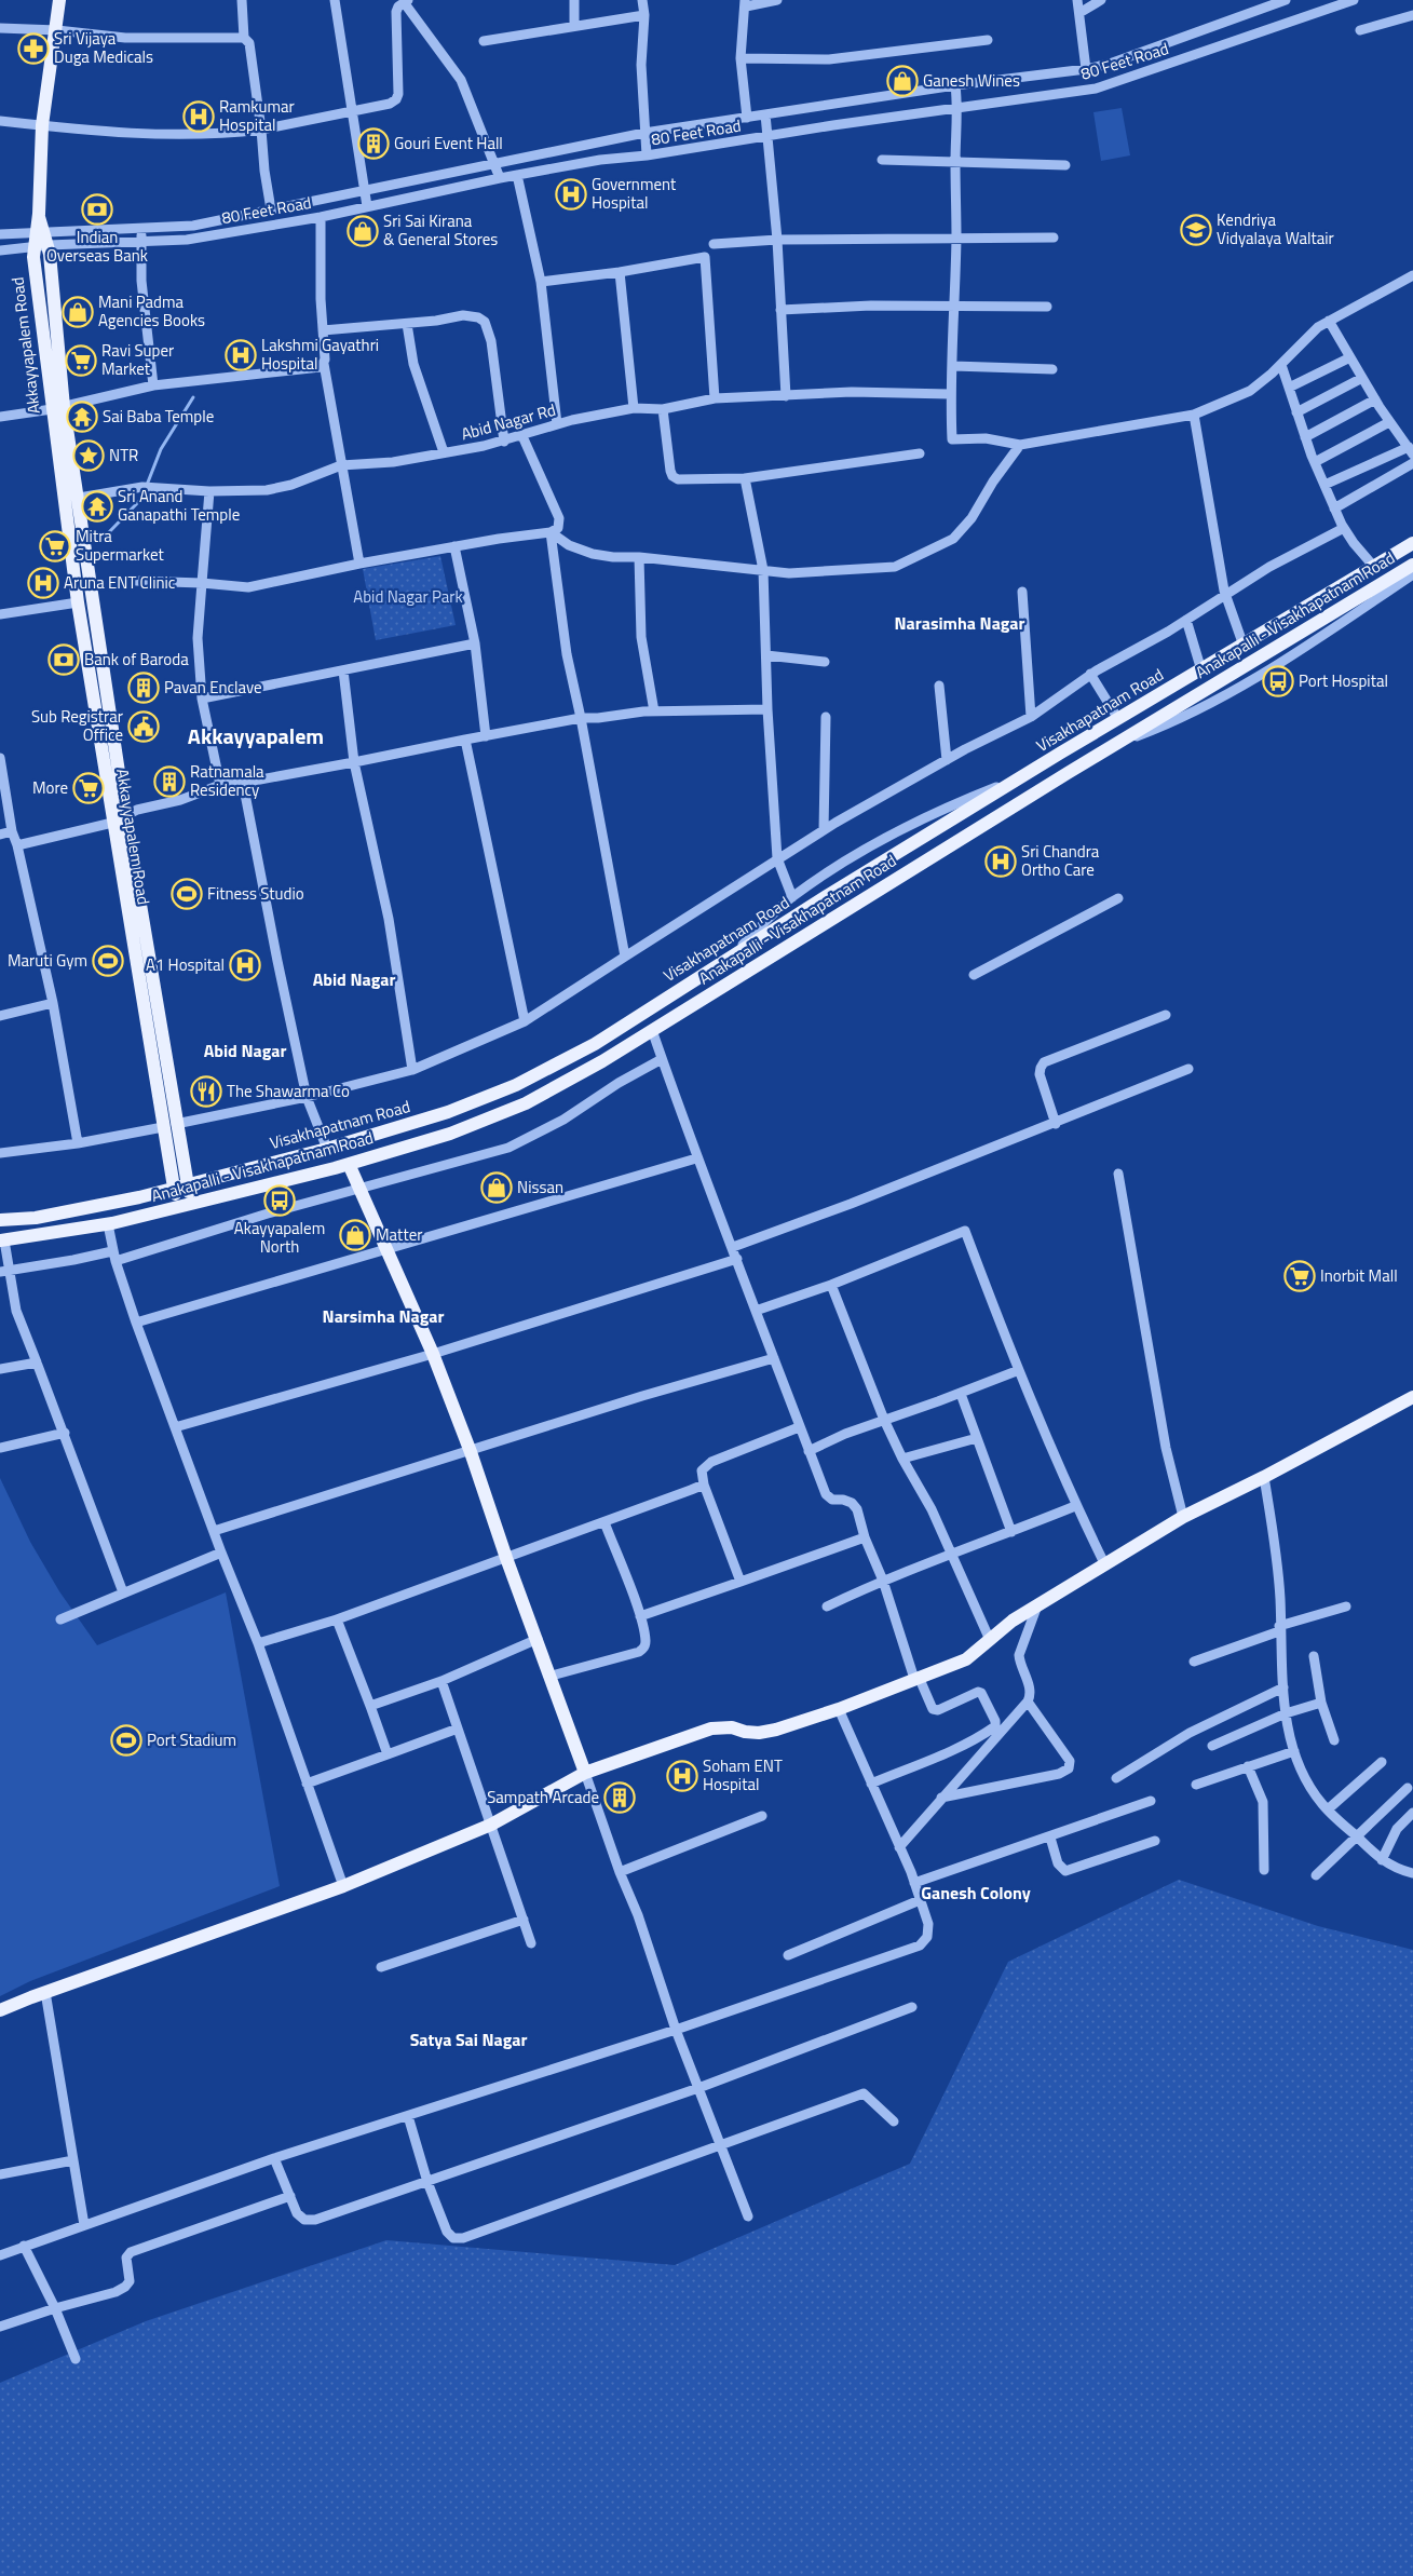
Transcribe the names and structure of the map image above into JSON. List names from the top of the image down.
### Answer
{
  "streets": {
    "main road": ["Akkayyapalem Road", "Anakapalli - Visakhapatnam Road", "Visakhapatnam Road"],
    "street": ["80 Feet Road", "Abid Nagar Rd"]
  },
  "crossings": [
    ["80 Feet Road", "Akkayyapalem Road"],
    ["Akkayyapalem Road", "Anakapalli - Visakhapatnam Road"],
    ["Akkayyapalem Road", "Visakhapatnam Road"]
  ],
  "districts": [
    "Narasimha Nagar",
    "Akkayyapalem",
    "Abid Nagar",
    "Abid Nagar",
    "Narsimha Nagar",
    "Ganesh Colony",
    "Satya Sai Nagar"
  ],
  "parks": ["Abid Nagar Park"],
  "places": {
    "pharmacy": ["Sri Vijaya Duga Medicals"],
    "shop": [
      "Ganesh Wines",
      "Sri Sai Kirana & General Stores",
      "Mani Padma Agencies Books",
      "Nissan",
      "Matter"
    ],
    "hospital": [
      "Ramkumar Hospital",
      "Government Hospital",
      "Lakshmi Gayathri Hospital",
      "Aruna ENT Clinic",
      "Sri Chandra Ortho Care",
      "A1 Hospital",
      "Soham ENT Hospital"
    ],
    "building": [
      "Gouri Event Hall",
      "Pavan Enclave",
      "Ratnamala Residency",
      "Sampath Arcade"
    ],
    "bank": ["Indian Overseas Bank", "Bank of Baroda"],
    "school or university": ["Kendriya Vidyalaya Waltair"],
    "supermarket": [
      "Ravi Super Market",
      "Mitra Supermarket",
      "More",
      "Inorbit Mall"
    ],
    "temple": ["Sai Baba Temple", "Sri Anand Ganapathi Temple"],
    "place": ["NTR"],
    "bus stop": ["Port Hospital", "Akayyapalem North"],
    "public building": ["Sub Registrar Office"],
    "sports": ["Fitness Studio", "Maruti Gym", "Port Stadium"],
    "restaurant": ["The Shawarma Co"]
  }
}
